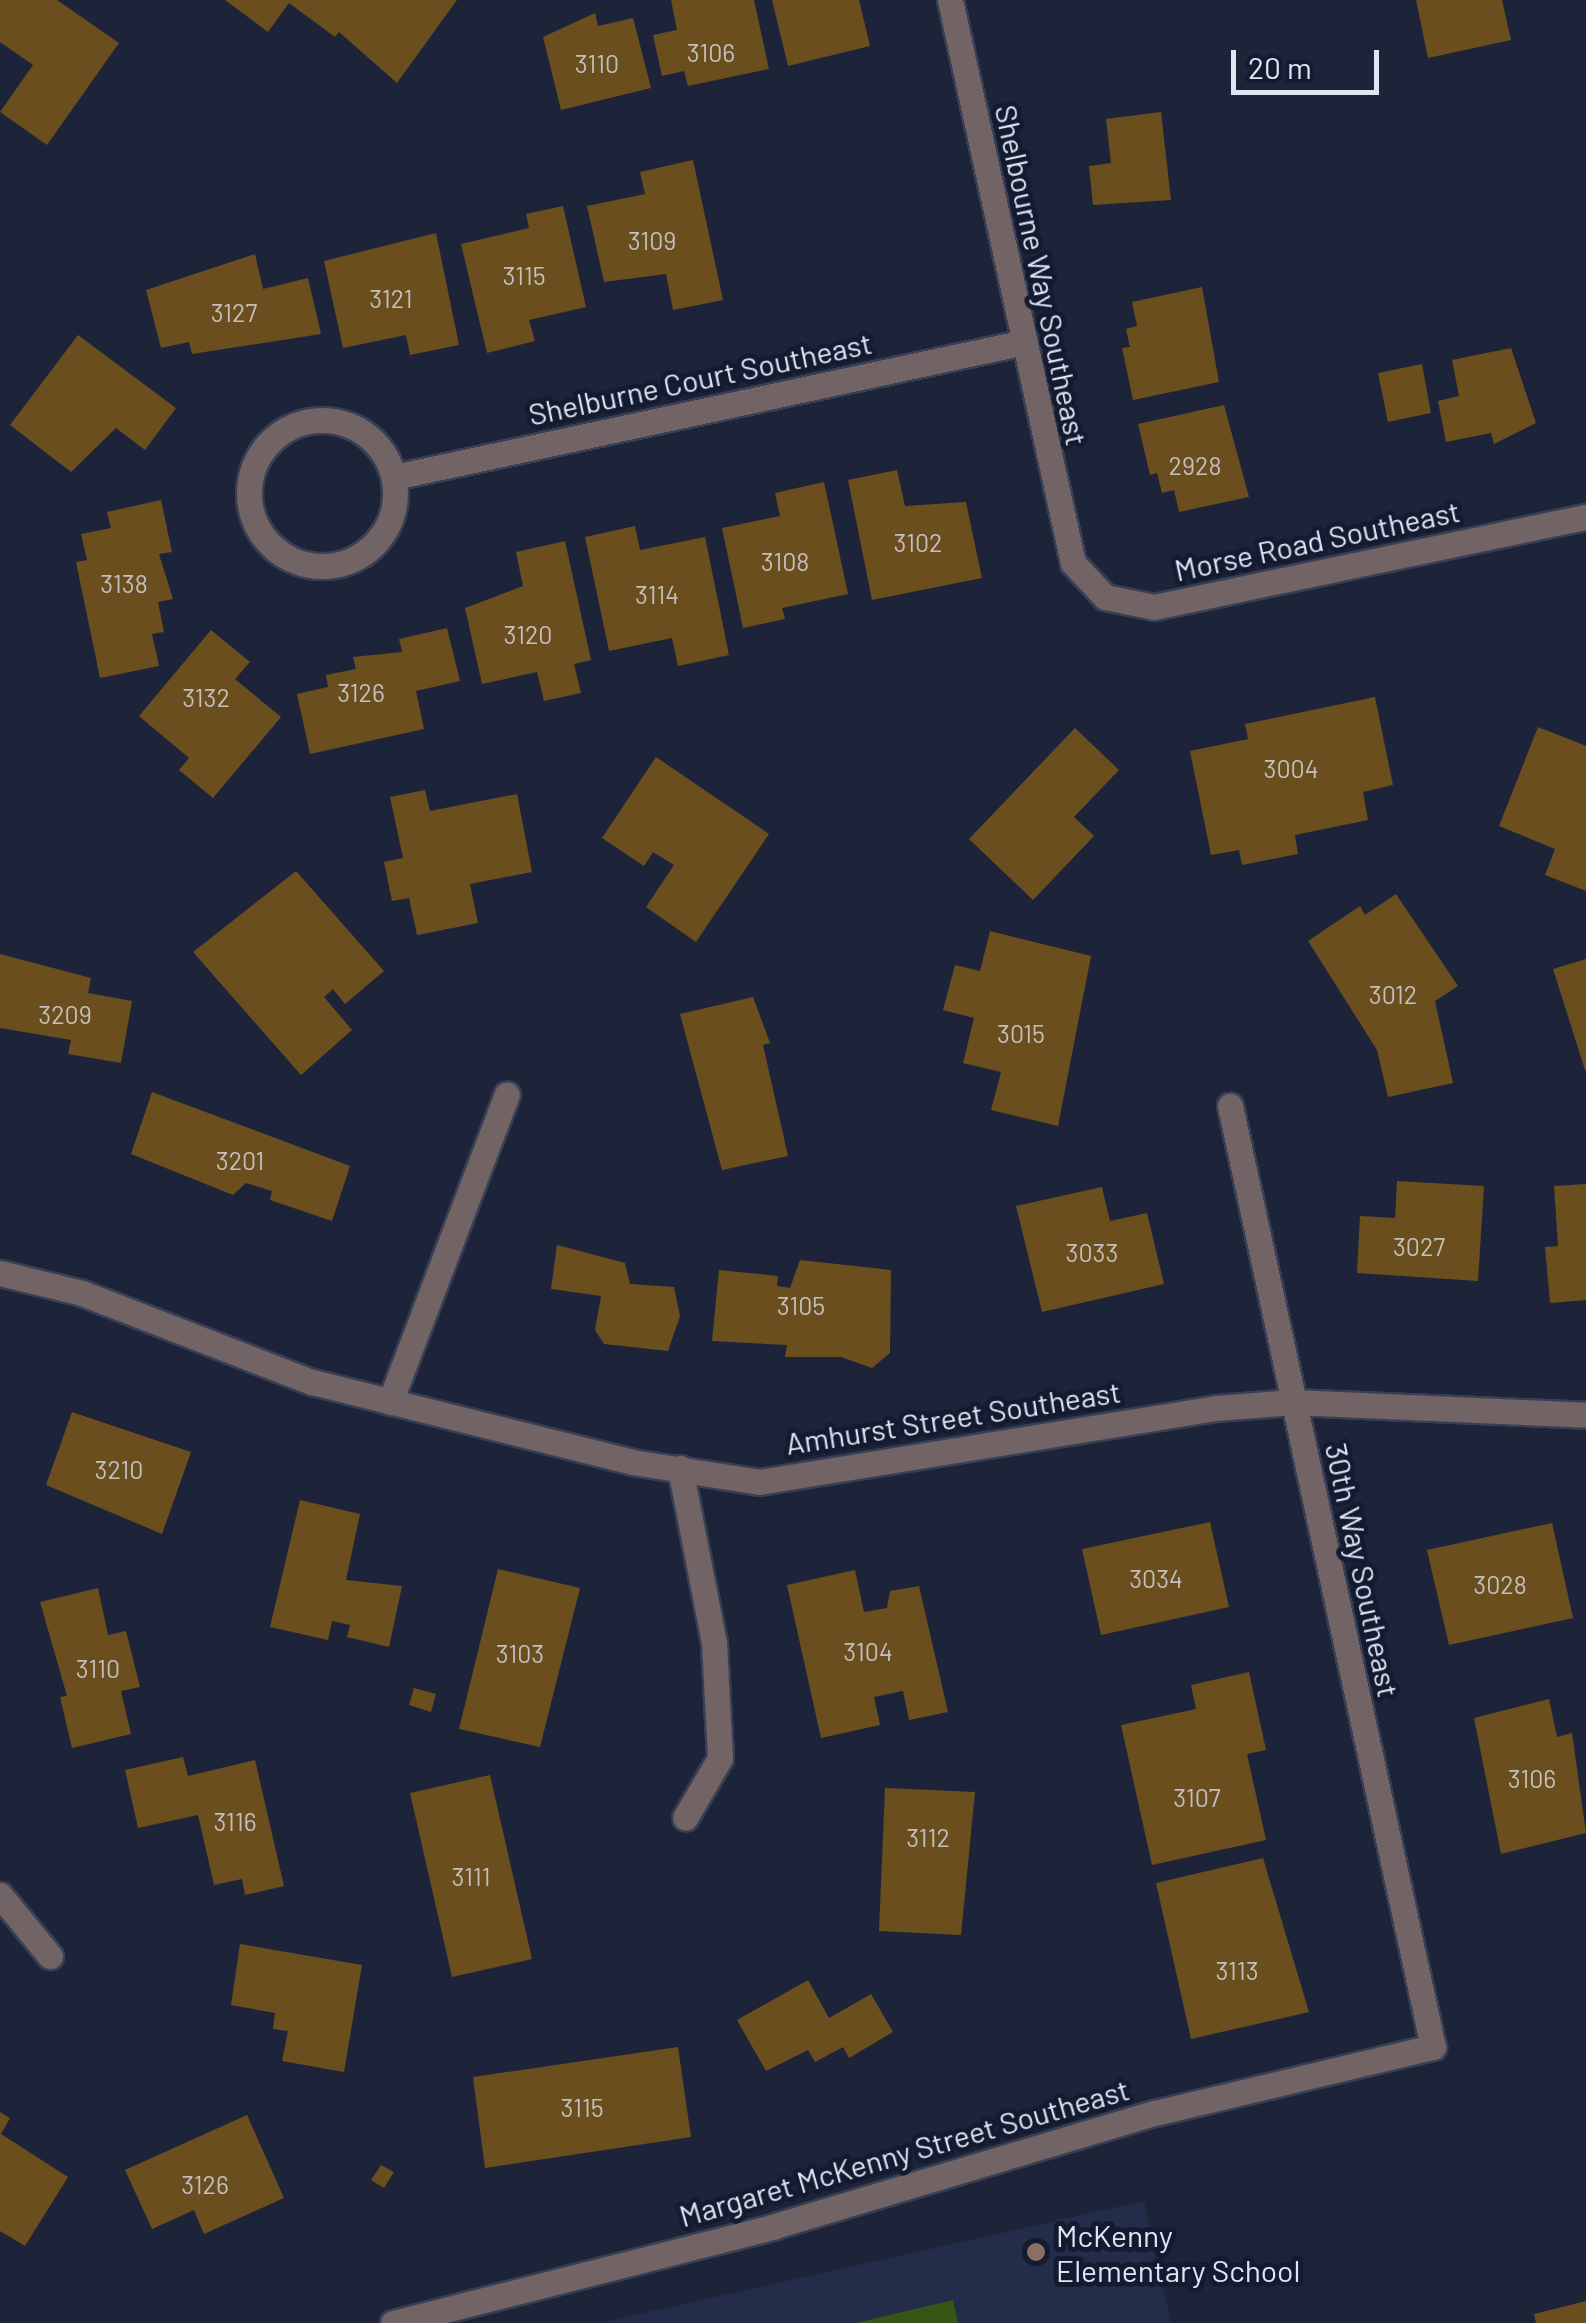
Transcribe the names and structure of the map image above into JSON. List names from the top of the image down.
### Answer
{
  "streets": {
    "street": [
      "Shelbourne Way Southeast",
      "Shelburne Court Southeast",
      "Morse Road Southeast",
      "Amhurst Street Southeast",
      "30th Way Southeast",
      "Margaret McKenny Street Southeast"
    ]
  },
  "crossings": [
    ["Shelbourne Way Southeast", "Shelburne Court Southeast"],
    ["Shelbourne Way Southeast", "Morse Road Southeast"],
    ["Amhurst Street Southeast", "30th Way Southeast"],
    ["30th Way Southeast", "Margaret McKenny Street Southeast"]
  ],
  "places": ["McKenny Elementary School"],
  "house_numbers": [
    "3106",
    "3110",
    "3109",
    "3115",
    "3121",
    "3127",
    "2928",
    "3102",
    "3108",
    "3138",
    "3114",
    "3120",
    "3126",
    "3132",
    "3004",
    "3012",
    "3209",
    "3015",
    "3201",
    "3027",
    "3033",
    "3105",
    "3210",
    "3034",
    "3028",
    "3104",
    "3103",
    "3110",
    "3106",
    "3107",
    "3116",
    "3112",
    "3111",
    "3113",
    "3115",
    "3126"
  ],
  "scale_bar": "20 m"
}
